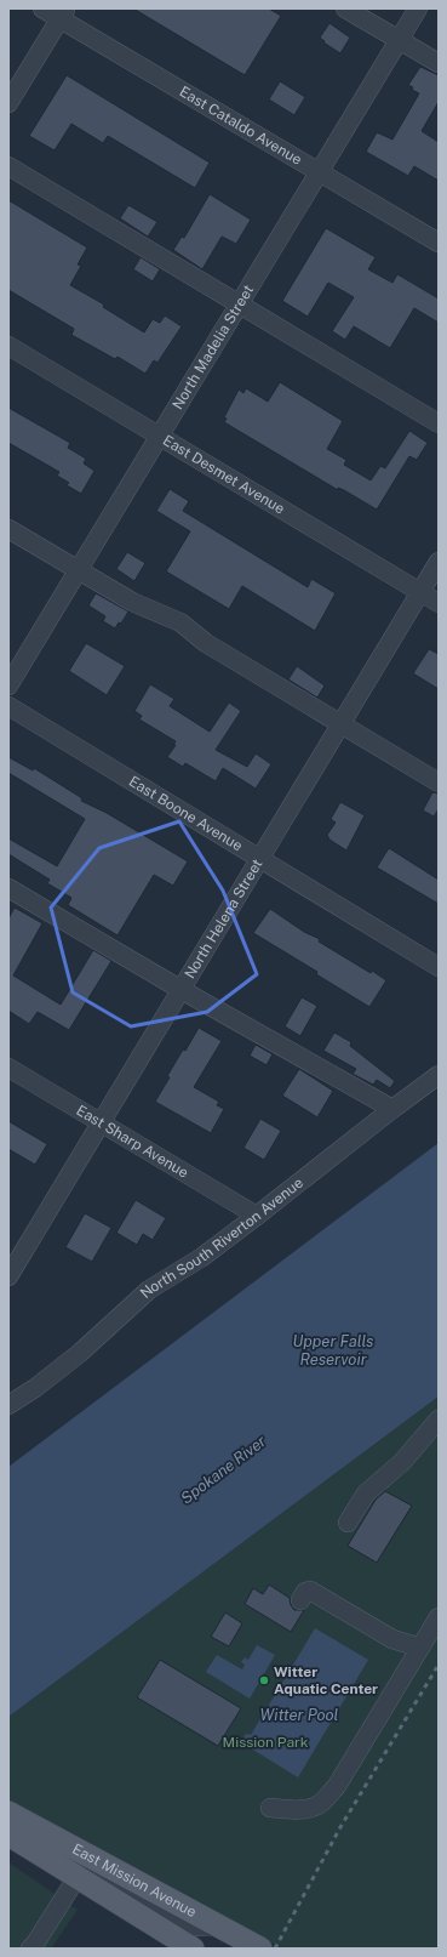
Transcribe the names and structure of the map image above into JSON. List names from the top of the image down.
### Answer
{
  "streets": {
    "main road": ["East Mission Avenue"],
    "street": [
      "East Cataldo Avenue",
      "North Madelia Street",
      "East Desmet Avenue",
      "East Boone Avenue",
      "North Helena Street",
      "East Sharp Avenue",
      "North South Riverton Avenue"
    ]
  },
  "crossings": [
    ["East Cataldo Avenue", "North Madelia Street"],
    ["North Madelia Street", "East Desmet Avenue"],
    ["East Desmet Avenue", "North Helena Street"],
    ["East Boone Avenue", "North Helena Street"],
    ["North Helena Street", "East Sharp Avenue"],
    ["East Sharp Avenue", "North South Riverton Avenue"]
  ],
  "water": ["Upper Falls Reservoir", "Spokane River", "Witter Pool"],
  "parks": ["Mission Park"],
  "places": ["Witter Aquatic Center"]
}
